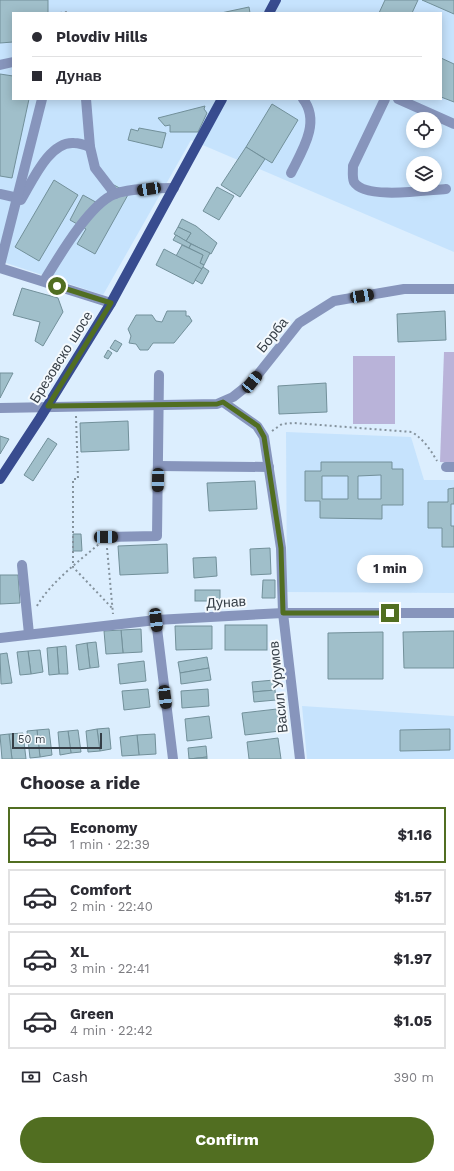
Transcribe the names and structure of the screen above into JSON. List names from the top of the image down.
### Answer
{
  "streets": {
    "main road": ["Брезовско шосе"],
    "street": ["Борба", "Дунав", "Васил Урумов"]
  },
  "crossings": [
    ["Дунав", "Васил Урумов"]
  ],
  "scale_bar": "50 m",
  "page": {
    "banner": ["Plovdiv Hills", "Дунав"],
    "bubble": "1 min",
    "scale": "50 m",
    "heading": "Choose a ride",
    "list": [
      {
        "name": "Economy",
        "note": "1 min · 22:39",
        "value": "$1.16"
      },
      {
        "name": "Comfort",
        "note": "2 min · 22:40",
        "value": "$1.57"
      },
      {
        "name": "XL",
        "note": "3 min · 22:41",
        "value": "$1.97"
      },
      {
        "name": "Green",
        "note": "4 min · 22:42",
        "value": "$1.05"
      }
    ],
    "pay": ["Cash", "390 m"],
    "buttons": "Confirm"
  }
}
